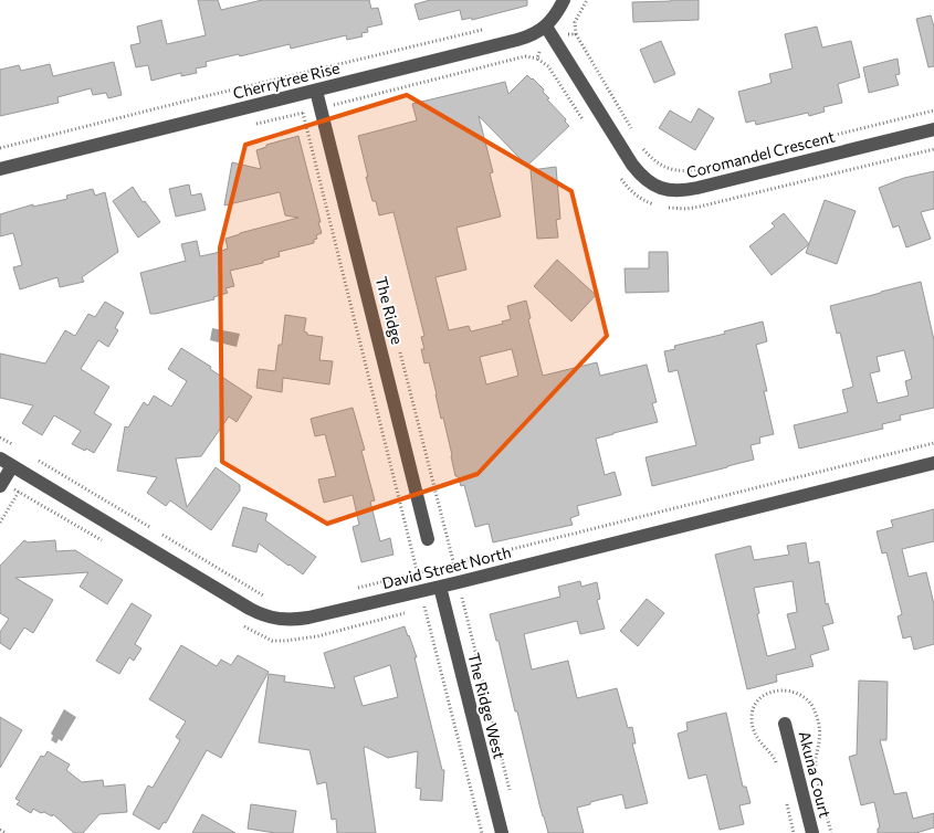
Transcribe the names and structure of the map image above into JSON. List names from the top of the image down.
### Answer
{
  "streets": {
    "street": [
      "Cherrytree Rise",
      "Coromandel Crescent",
      "The Ridge",
      "David Street North",
      "The Ridge West",
      "Akuna Court"
    ]
  },
  "crossings": [
    ["Cherrytree Rise", "Coromandel Crescent"],
    ["Cherrytree Rise", "The Ridge"],
    ["David Street North", "The Ridge West"]
  ]
}
